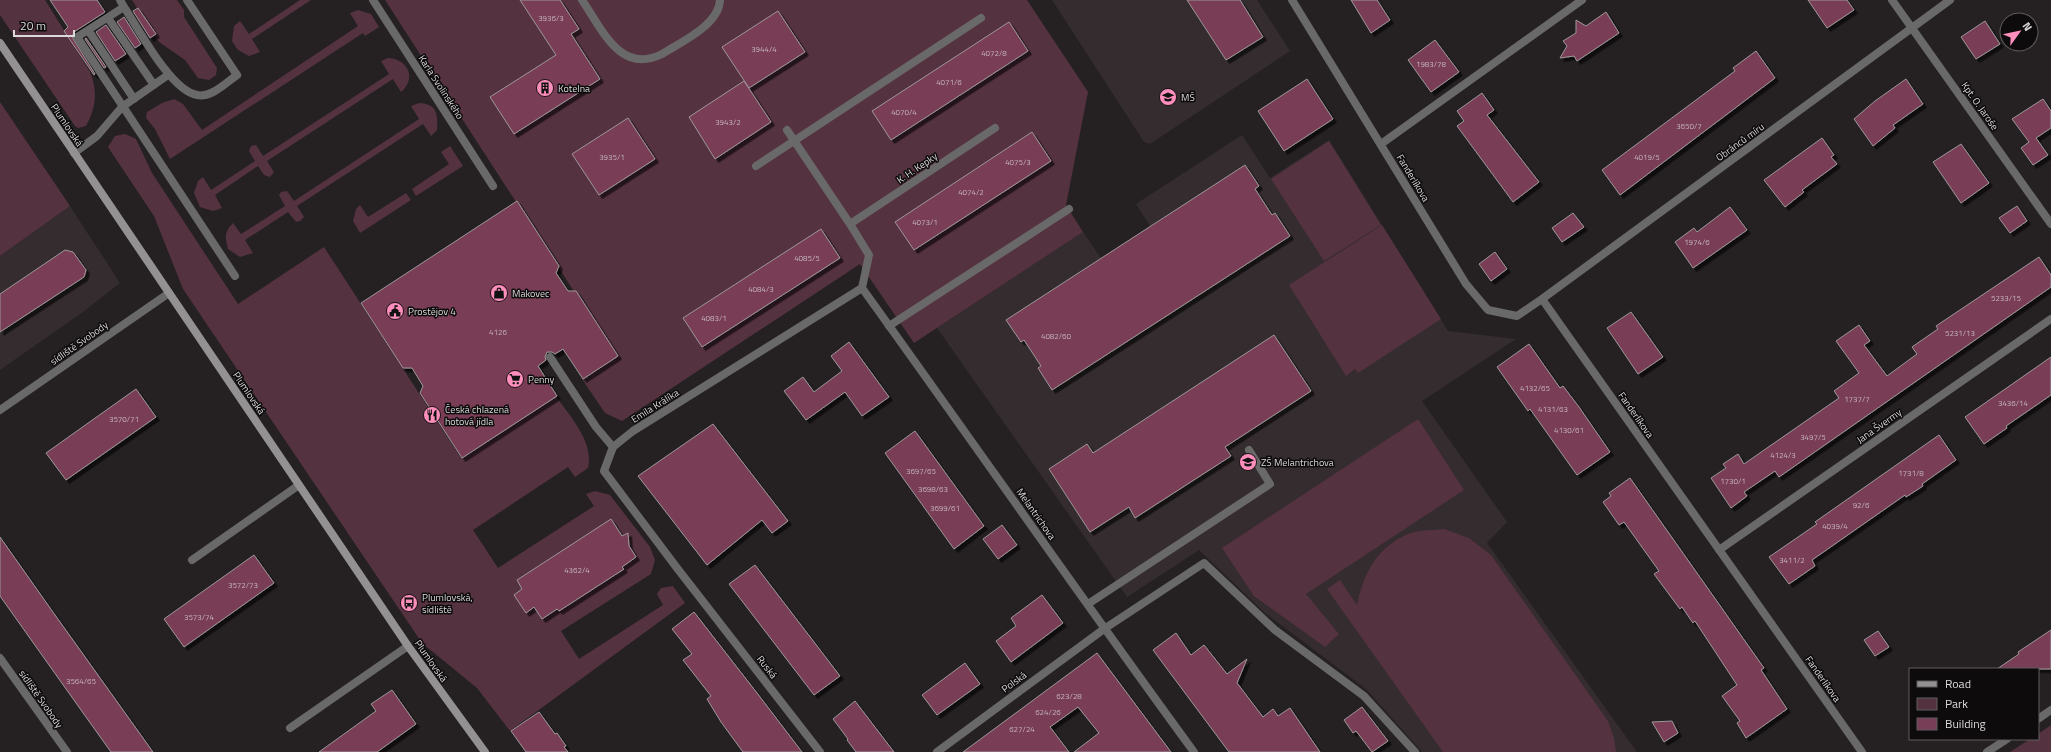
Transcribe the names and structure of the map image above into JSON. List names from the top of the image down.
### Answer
{
  "streets": {
    "main road": ["Plumlovská"],
    "street": [
      "Karla Svolinského",
      "Kpt. O. Jaroše",
      "Obránců míru",
      "K. H. Kepky",
      "Fanderlíkova",
      "sídliště Svobody",
      "Emila Králíka",
      "Jana Švermy",
      "Melantrichova",
      "Ruská",
      "Polská"
    ]
  },
  "crossings": [
    ["Kpt. O. Jaroše", "Obránců míru"],
    ["Plumlovská", "sídliště Svobody"],
    ["Obránců míru", "Fanderlíkova"],
    ["Fanderlíkova", "Jana Švermy"],
    ["Emila Králíka", "Melantrichova"],
    ["Emila Králíka", "Ruská"],
    ["Melantrichova", "Polská"]
  ],
  "places": {
    "building": ["Kotelna"],
    "school or university": ["MŠ", "ZŠ Melantrichova"],
    "shop": ["Makovec"],
    "public building": ["Prostějov 4"],
    "supermarket": ["Penny"],
    "restaurant": ["Česká chlazená hotová jídla"],
    "bus stop": ["Plumlovská, sídliště"]
  },
  "house_numbers": [
    "3936/3",
    "3944/4",
    "4072/8",
    "1983/78",
    "4071/6",
    "4070/4",
    "3943/2",
    "3650/7",
    "3935/1",
    "4019/5",
    "4075/3",
    "4074/2",
    "4073/1",
    "1974/6",
    "4085/5",
    "4084/3",
    "5233/15",
    "4083/1",
    "4126",
    "5231/13",
    "4082/60",
    "4132/65",
    "1737/7",
    "3436/14",
    "4131/63",
    "3570/71",
    "4130/61",
    "3497/5",
    "4124/3",
    "3697/65",
    "1731/8",
    "1730/1",
    "3698/63",
    "92/6",
    "3699/61",
    "4039/4",
    "3411/2",
    "4362/4",
    "3572/73",
    "3573/74",
    "3564/65",
    "623/28",
    "624/26",
    "627/24"
  ],
  "legend": ["Road", "Park", "Building"],
  "scale_bar": "20 m",
  "north": "top right"
}
